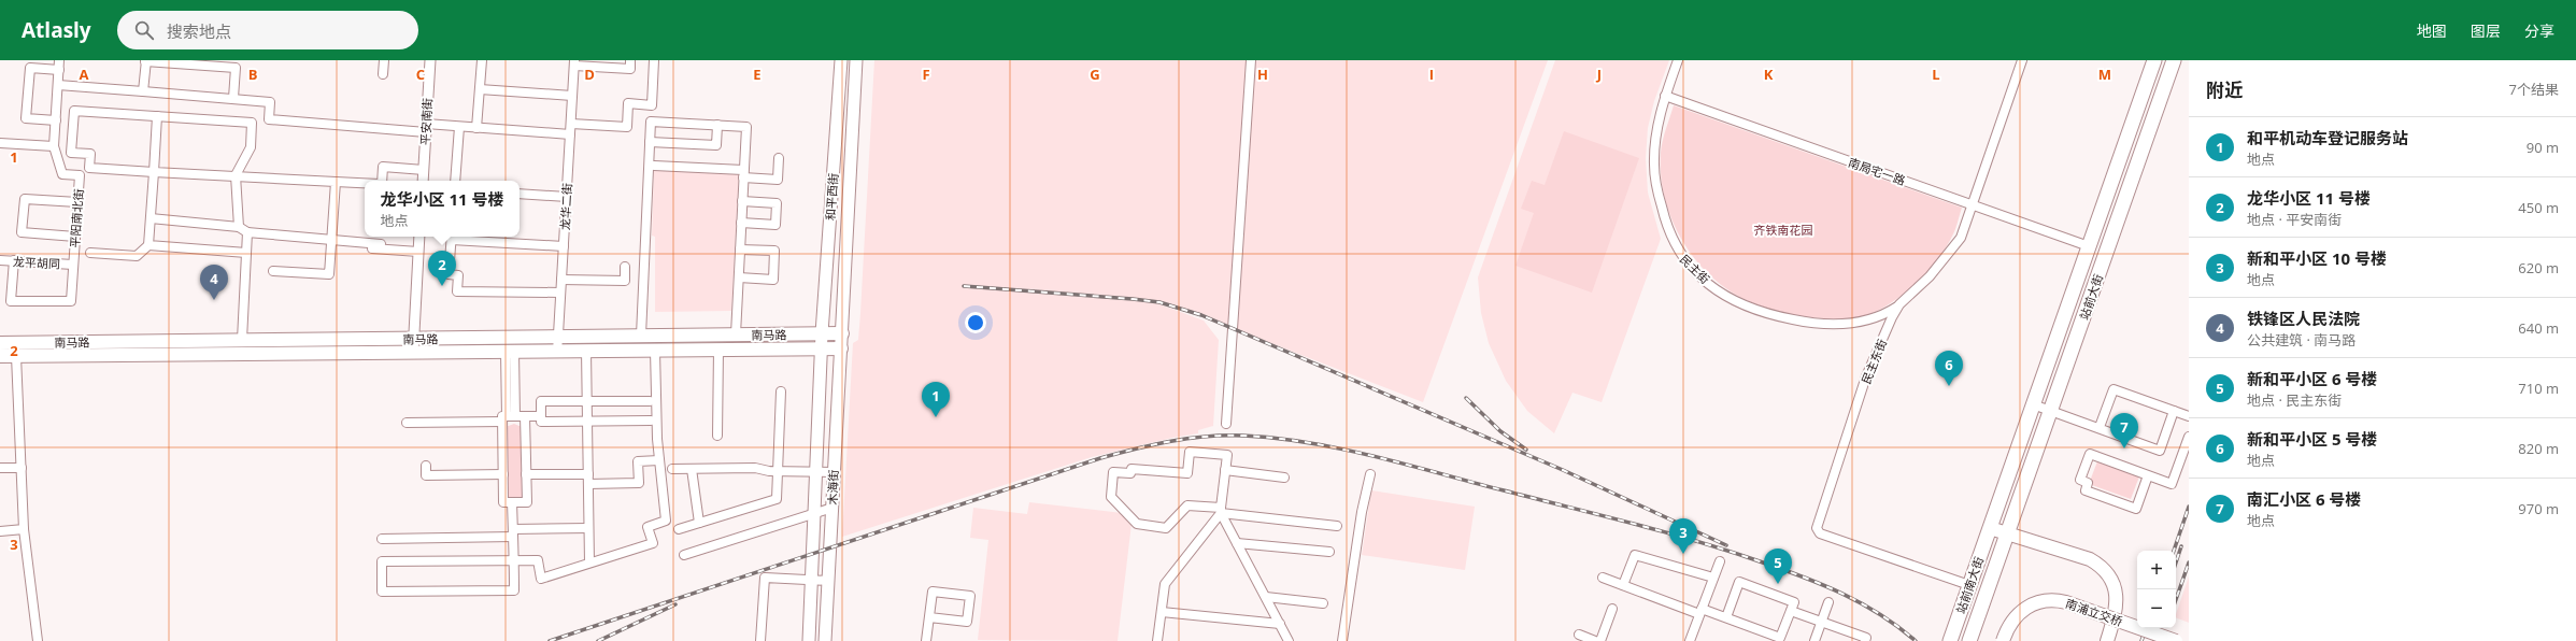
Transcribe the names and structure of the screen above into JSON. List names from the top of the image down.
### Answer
{
  "streets": {
    "highway": ["站前大街", "站前南大街"],
    "main road": [
      "和平西街",
      "南马路",
      "木海街",
      "南浦立交桥"
    ],
    "street": [
      "平安南街",
      "南局宅一路",
      "龙华二街",
      "平阳南北街",
      "龙平胡同",
      "民主街",
      "民主东街"
    ]
  },
  "crossings": [
    ["南局宅一路", "民主街"],
    ["南局宅一路", "站前大街"],
    ["南局宅一路", "民主东街"],
    ["和平西街", "南马路"],
    ["和平西街", "木海街"],
    ["龙华二街", "南马路"],
    ["平阳南北街", "龙平胡同"],
    ["民主街", "民主东街"],
    ["站前大街", "站前南大街"],
    ["南马路", "木海街"],
    ["民主东街", "站前南大街"]
  ],
  "parks": ["齐铁南花园"],
  "page": {
    "header": "Atlasly",
    "search": "搜索地点",
    "nav": ["地图", "图层", "分享"],
    "heading": ["附近", "7个结果"],
    "list": [
      {
        "mark": "1",
        "name": "和平机动车登记服务站",
        "note": "地点",
        "value": "90 m"
      },
      {
        "mark": "2",
        "name": "龙华小区 11 号楼",
        "note": "地点 · 平安南街",
        "value": "450 m"
      },
      {
        "mark": "3",
        "name": "新和平小区 10 号楼",
        "note": "地点",
        "value": "620 m"
      },
      {
        "mark": "4",
        "name": "铁锋区人民法院",
        "note": "公共建筑 · 南马路",
        "value": "640 m"
      },
      {
        "mark": "5",
        "name": "新和平小区 6 号楼",
        "note": "地点 · 民主东街",
        "value": "710 m"
      },
      {
        "mark": "6",
        "name": "新和平小区 5 号楼",
        "note": "地点",
        "value": "820 m"
      },
      {
        "mark": "7",
        "name": "南汇小区 6 号楼",
        "note": "地点",
        "value": "970 m"
      }
    ],
    "popup": ["龙华小区 11 号楼", "地点"],
    "pins": [
      "2",
      "4",
      "6",
      "1",
      "7",
      "3",
      "5"
    ],
    "map_buttons": ["+", "−"]
  },
  "grid": {
    "columns": [
      "A",
      "B",
      "C",
      "D",
      "E",
      "F",
      "G",
      "H",
      "I",
      "J",
      "K",
      "L",
      "M"
    ],
    "rows": ["1", "2", "3"]
  }
}
